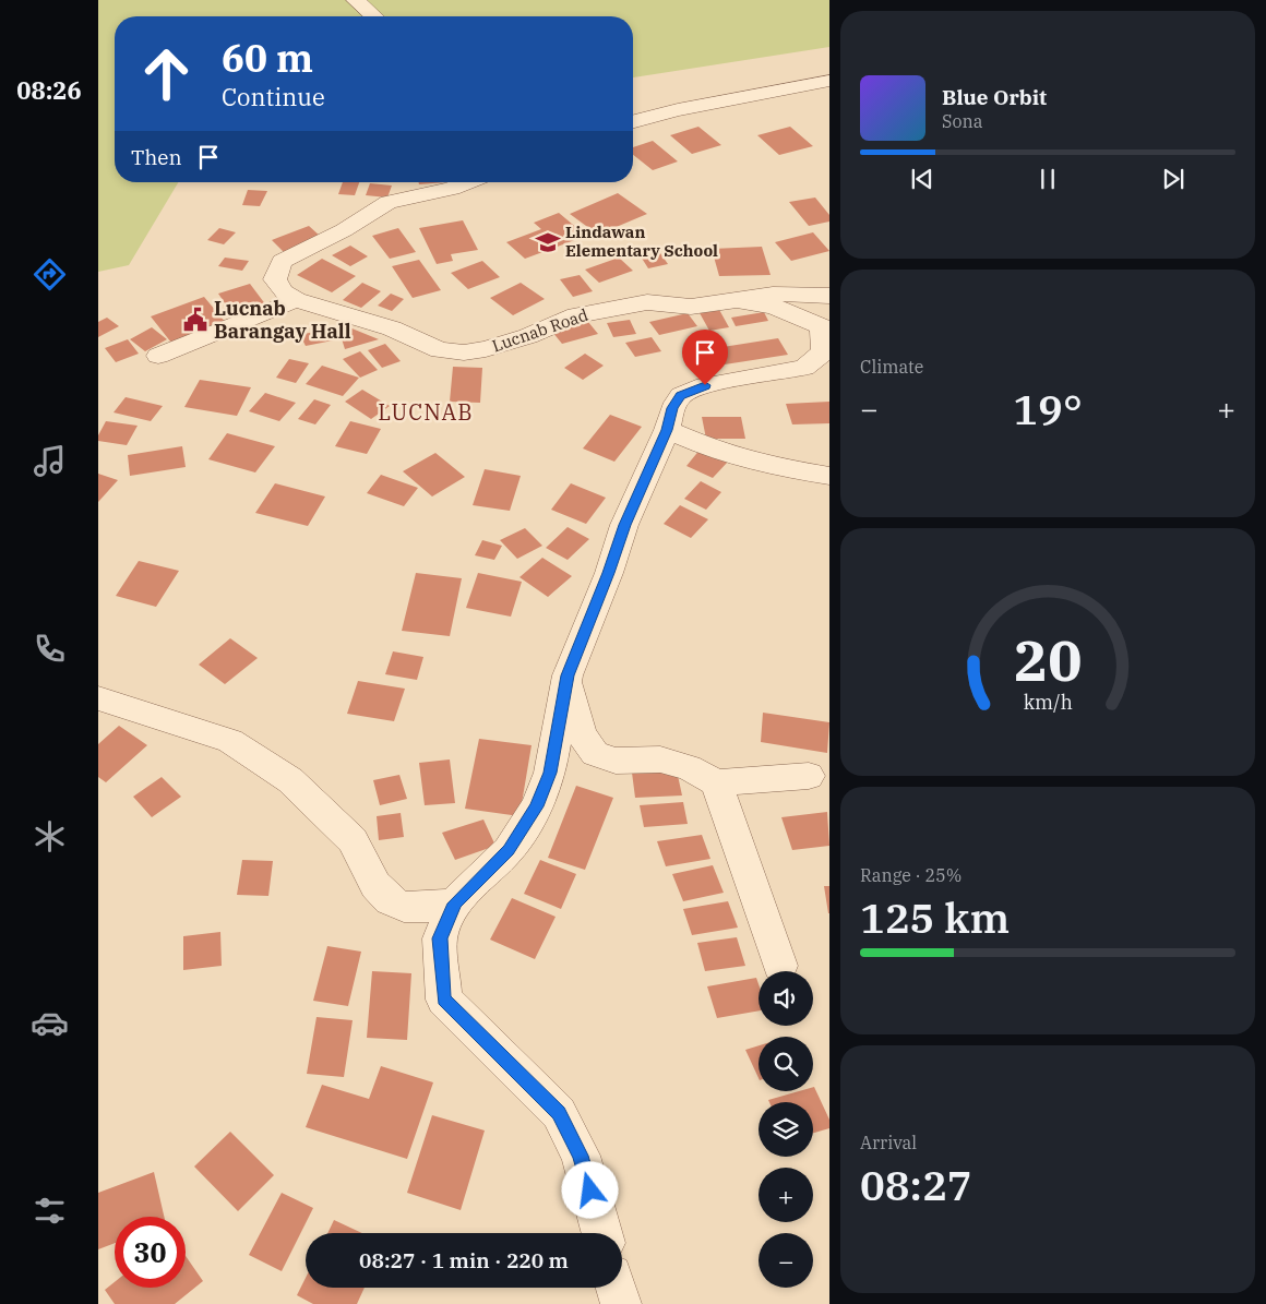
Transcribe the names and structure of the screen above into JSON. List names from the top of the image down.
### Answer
{
  "streets": {
    "street": ["Lucnab Road"]
  },
  "districts": ["LUCNAB"],
  "places": {
    "school or university": ["Lindawan Elementary School"],
    "public building": ["Lucnab Barangay Hall"]
  },
  "page": {
    "tabs": "08:26",
    "turn": ["60 m", "Continue"],
    "song": ["Blue Orbit", "Sona"],
    "then": "Then",
    "tile": [
      "Climate",
      ["Range · 25%", "125 km"],
      ["Arrival", "08:27"]
    ],
    "heat": ["−", "19°", "+"],
    "map_buttons": ["+", "−"],
    "limit": "30",
    "trip": "08:27 · 1 min · 220 m",
    "gauge": ["20", "km/h"]
  }
}
